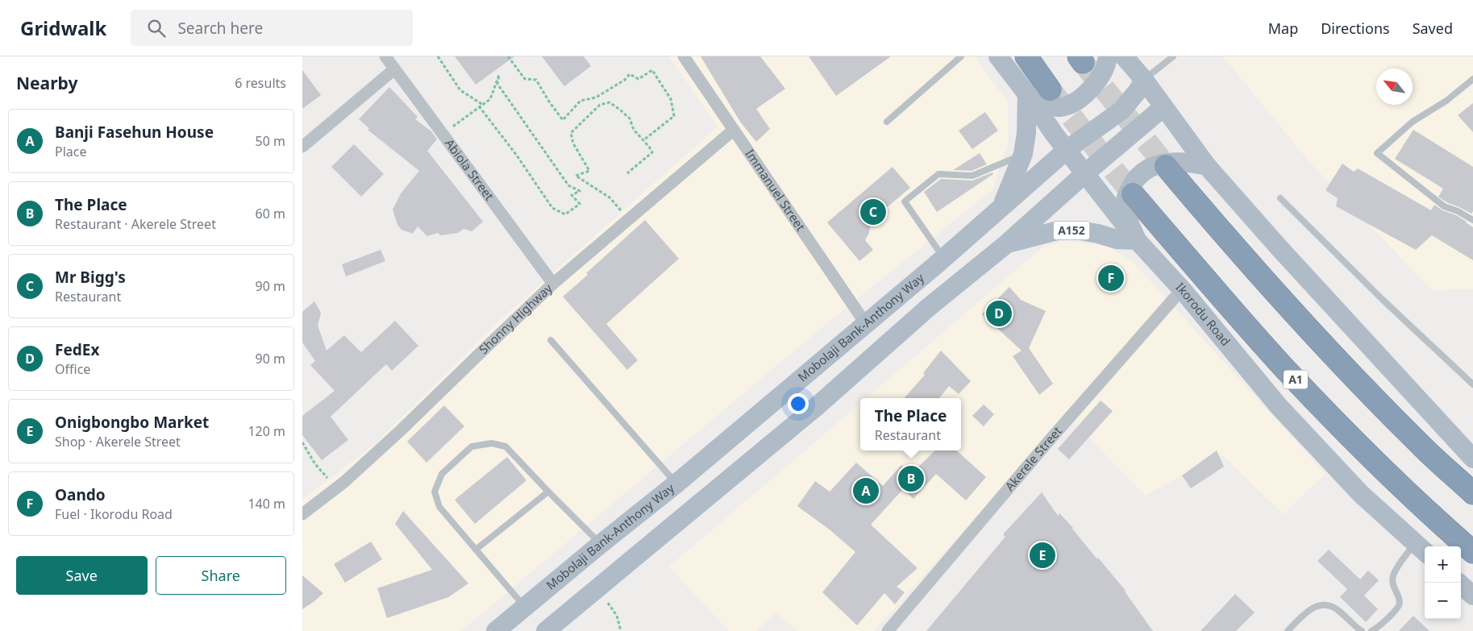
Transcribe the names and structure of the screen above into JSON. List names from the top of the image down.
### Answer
{
  "streets": {
    "highway": ["A1"],
    "main road": ["A152", "Ikorodu Road", "Mobolaji Bank-Anthony Way"],
    "street": [
      "Abiola Street",
      "Immanuel Street",
      "Shonny Highway",
      "Akerele Street"
    ]
  },
  "crossings": [
    ["Abiola Street", "Shonny Highway"],
    ["Immanuel Street", "Shonny Highway"],
    ["Immanuel Street", "Mobolaji Bank-Anthony Way"],
    ["A152", "Ikorodu Road"],
    ["Ikorodu Road", "Mobolaji Bank-Anthony Way"],
    ["Ikorodu Road", "Akerele Street"]
  ],
  "north": "top left",
  "page": {
    "header": "Gridwalk",
    "search": "Search here",
    "nav": ["Map", "Directions", "Saved"],
    "heading": ["Nearby", "6 results"],
    "list": [
      {
        "mark": "A",
        "name": "Banji Fasehun House",
        "note": "Place",
        "value": "50 m"
      },
      {
        "mark": "B",
        "name": "The Place",
        "note": "Restaurant · Akerele Street",
        "value": "60 m"
      },
      {
        "mark": "C",
        "name": "Mr Bigg's",
        "note": "Restaurant",
        "value": "90 m"
      },
      {
        "mark": "D",
        "name": "FedEx",
        "note": "Office",
        "value": "90 m"
      },
      {
        "mark": "E",
        "name": "Onigbongbo Market",
        "note": "Shop · Akerele Street",
        "value": "120 m"
      },
      {
        "mark": "F",
        "name": "Oando",
        "note": "Fuel · Ikorodu Road",
        "value": "140 m"
      }
    ],
    "pins": [
      "C",
      "F",
      "D",
      "B",
      "A",
      "E"
    ],
    "popup": ["The Place", "Restaurant"],
    "buttons": ["Save", "Share"],
    "map_buttons": ["+", "−"]
  }
}
